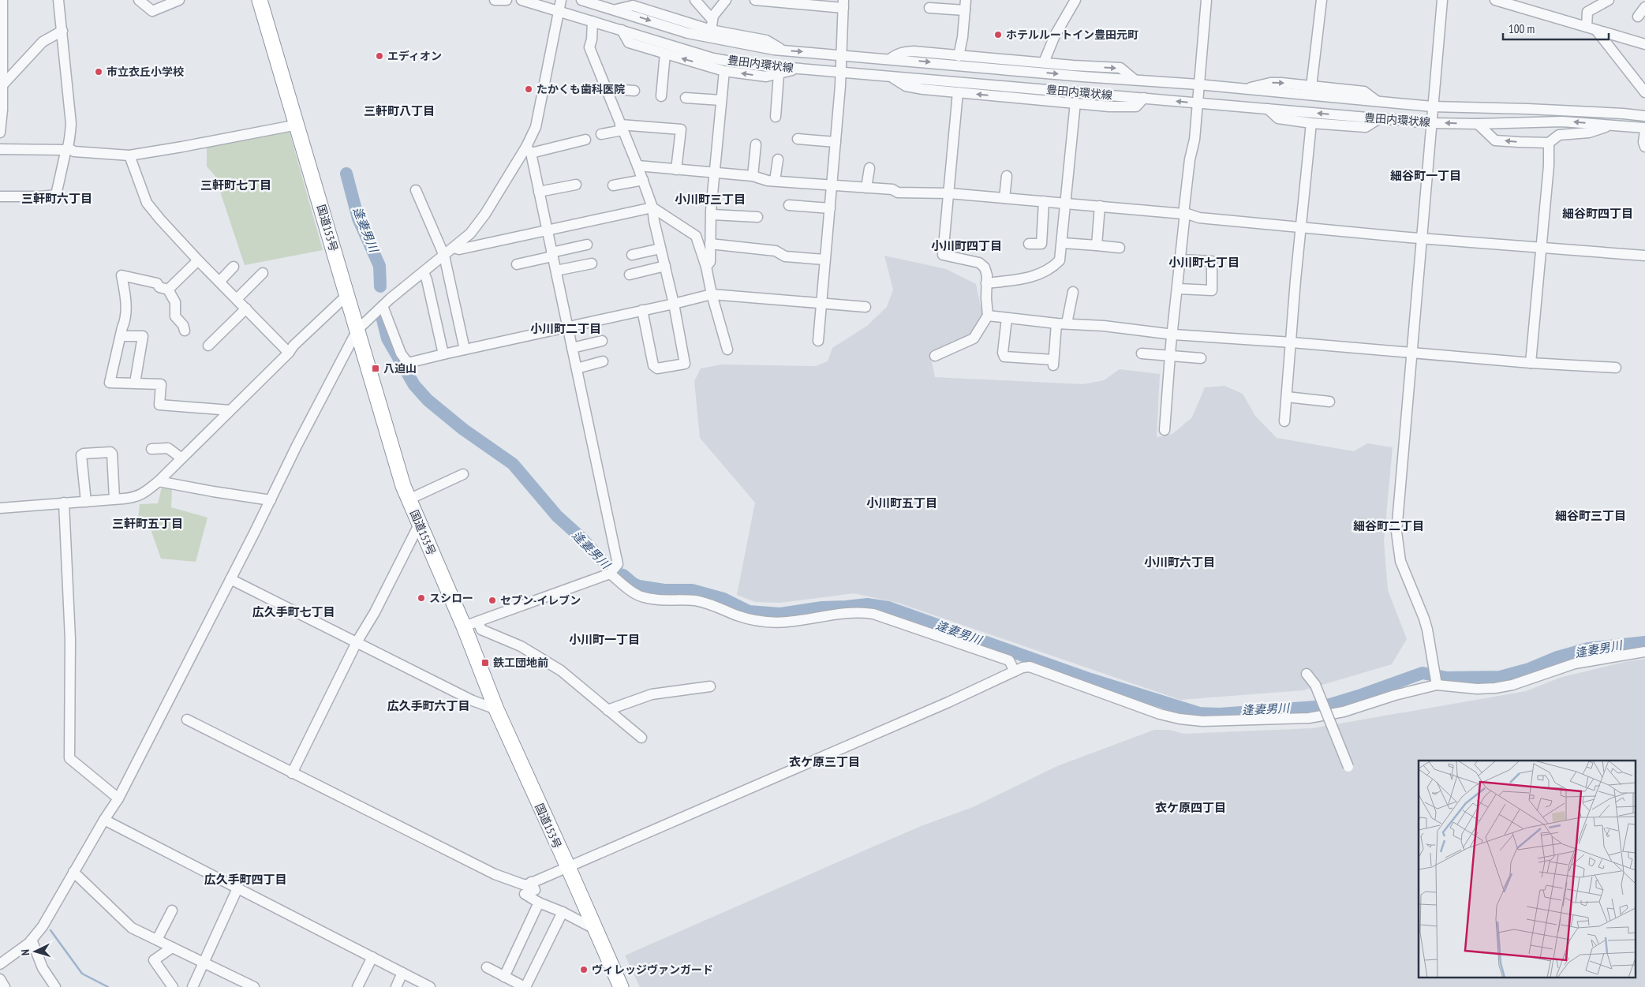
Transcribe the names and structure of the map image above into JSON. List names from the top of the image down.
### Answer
{
  "streets": {
    "highway": ["国道153号"],
    "street": ["豊田内環状線"]
  },
  "districts": [
    "三軒町八丁目",
    "細谷町一丁目",
    "三軒町七丁目",
    "三軒町六丁目",
    "小川町三丁目",
    "細谷町四丁目",
    "小川町四丁目",
    "小川町七丁目",
    "小川町二丁目",
    "小川町五丁目",
    "細谷町三丁目",
    "三軒町五丁目",
    "細谷町二丁目",
    "小川町六丁目",
    "広久手町七丁目",
    "小川町一丁目",
    "広久手町六丁目",
    "衣ケ原三丁目",
    "衣ケ原四丁目",
    "広久手町四丁目"
  ],
  "water": ["逢妻男川"],
  "places": {
    "other": [
      "ホテルルートイン豊田元町",
      "エディオン",
      "市立衣丘小学校",
      "たかくも歯科医院",
      "スシロー",
      "セブン-イレブン",
      "ヴィレッジヴァンガード"
    ],
    "transit": ["八迫山", "鉄工団地前"]
  },
  "scale_bar": "100 m",
  "north": "left"
}
